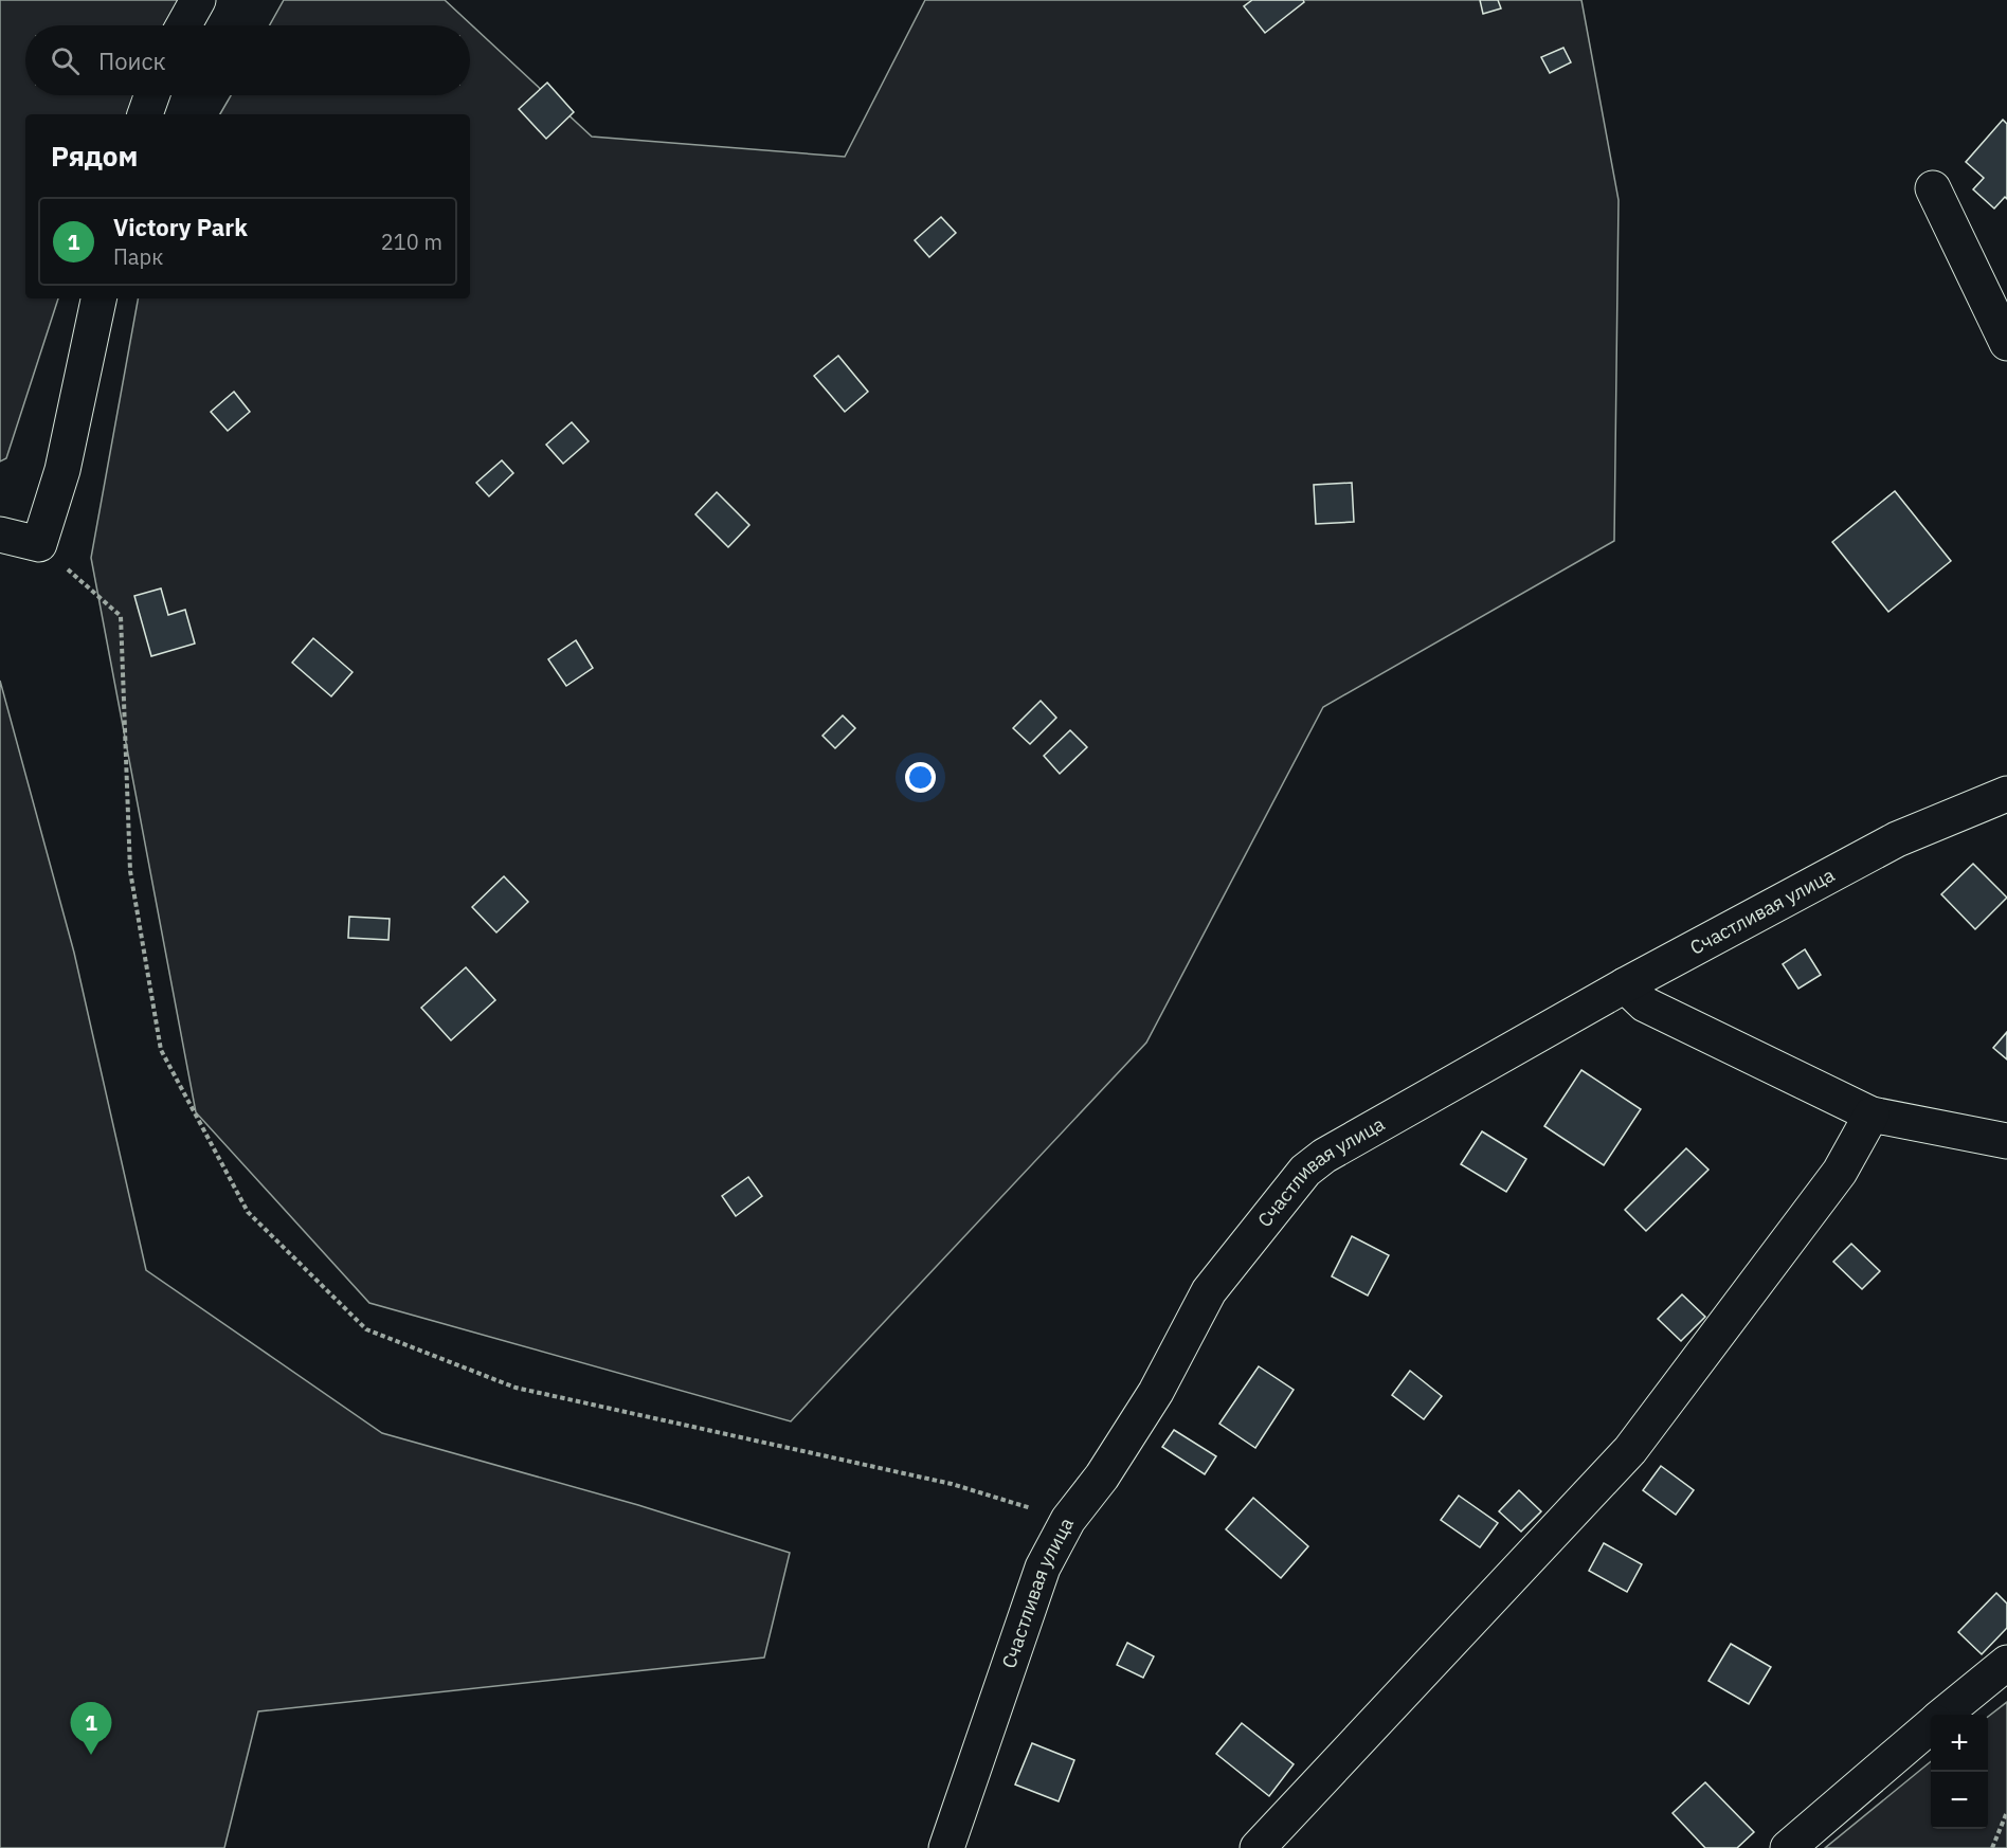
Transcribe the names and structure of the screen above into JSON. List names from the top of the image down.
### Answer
{
  "streets": {
    "street": ["Счастливая улица"]
  },
  "page": {
    "search": "Поиск",
    "heading": "Рядом",
    "list": [
      {
        "mark": "1",
        "name": "Victory Park",
        "note": "Парк",
        "value": "210 m"
      }
    ],
    "pins": "1",
    "map_buttons": ["+", "−"]
  }
}
